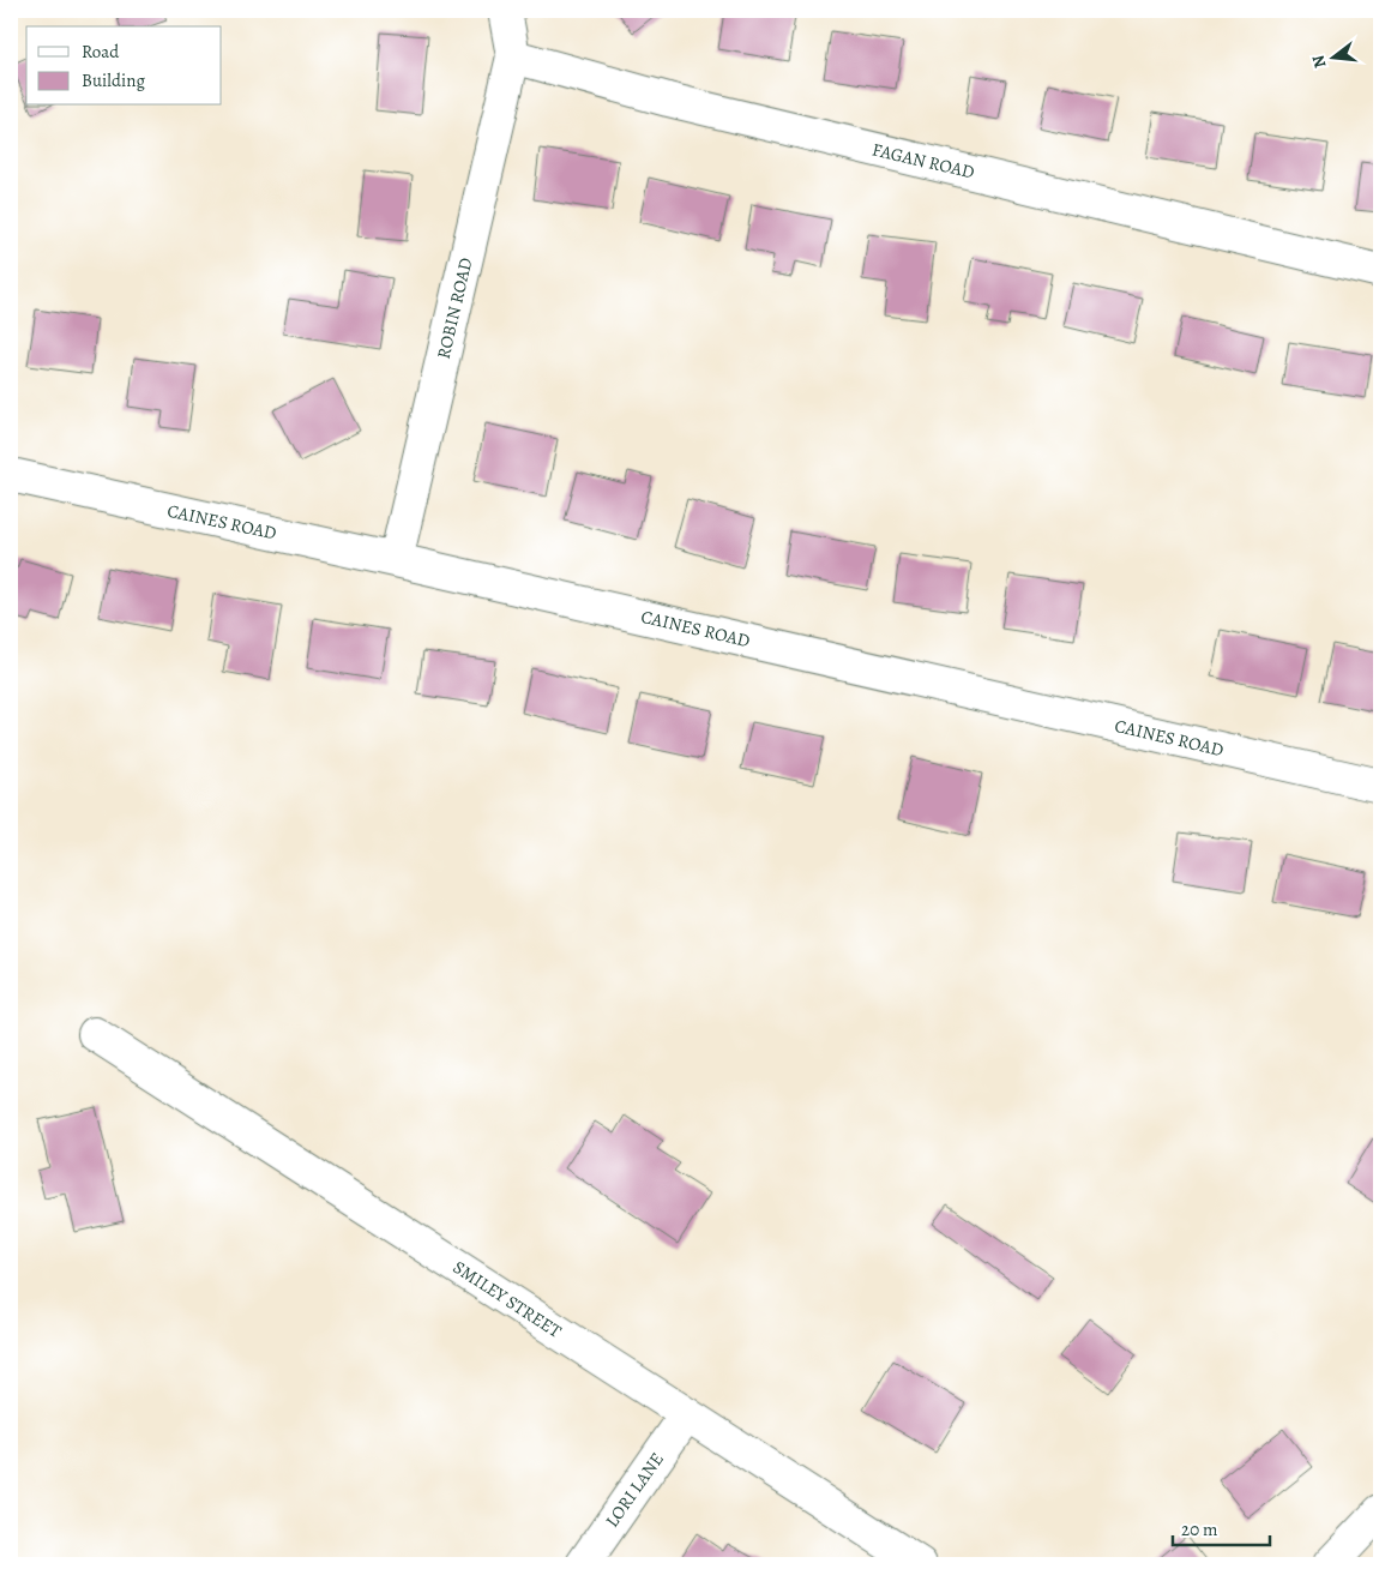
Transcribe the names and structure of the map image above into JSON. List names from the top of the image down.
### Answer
{
  "streets": {
    "street": [
      "FAGAN ROAD",
      "ROBIN ROAD",
      "CAINES ROAD",
      "SMILEY STREET",
      "LORI LANE"
    ]
  },
  "crossings": [
    ["FAGAN ROAD", "ROBIN ROAD"],
    ["ROBIN ROAD", "CAINES ROAD"],
    ["SMILEY STREET", "LORI LANE"]
  ],
  "legend": ["Road", "Building"],
  "scale_bar": "20 m",
  "north": "left"
}
